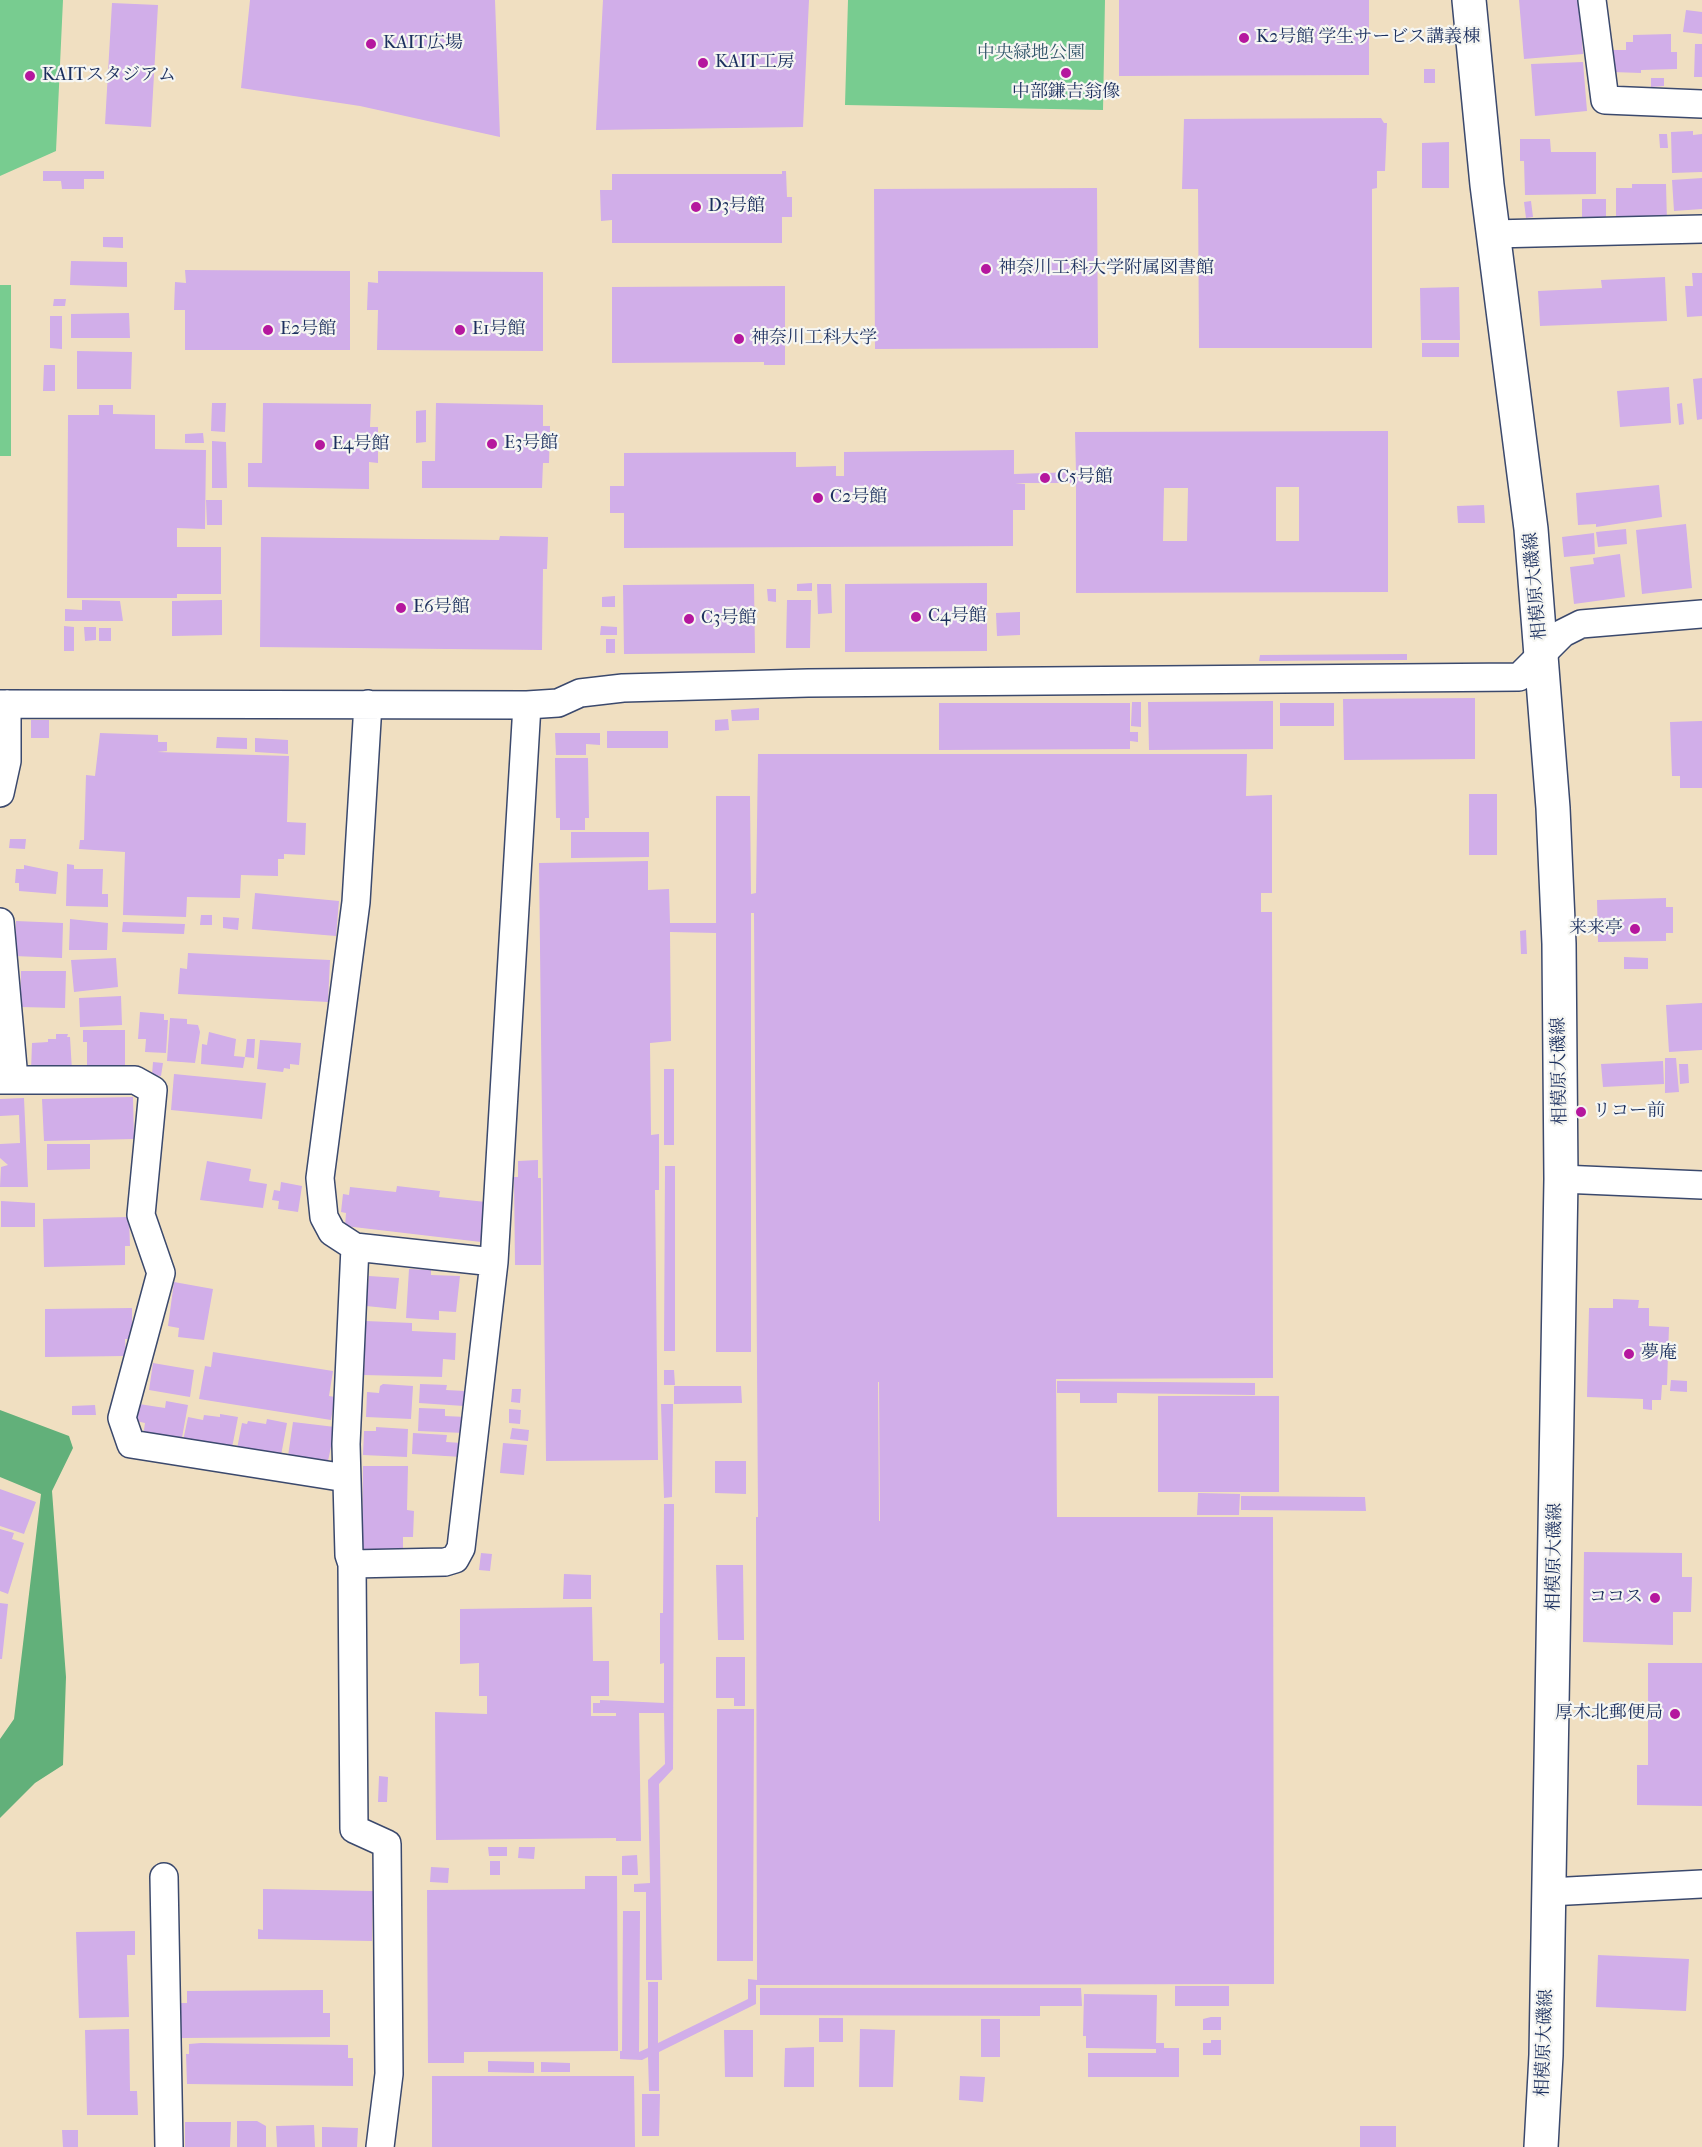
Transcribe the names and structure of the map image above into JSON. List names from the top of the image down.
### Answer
{
  "streets": {
    "main road": ["相模原大磯線"]
  },
  "parks": ["中央緑地公園"],
  "places": [
    "K2号館 学生サービス講義棟",
    "KAIT広場",
    "KAIT工房",
    "中部鎌吉翁像",
    "KAITスタジアム",
    "D3号館",
    "神奈川工科大学附属図書館",
    "E2号館",
    "E1号館",
    "神奈川工科大学",
    "E3号館",
    "E4号館",
    "C5号館",
    "C2号館",
    "E6号館",
    "C4号館",
    "C3号館",
    "来来亭",
    "リコー前",
    "夢庵",
    "ココス",
    "厚木北郵便局"
  ]
}
